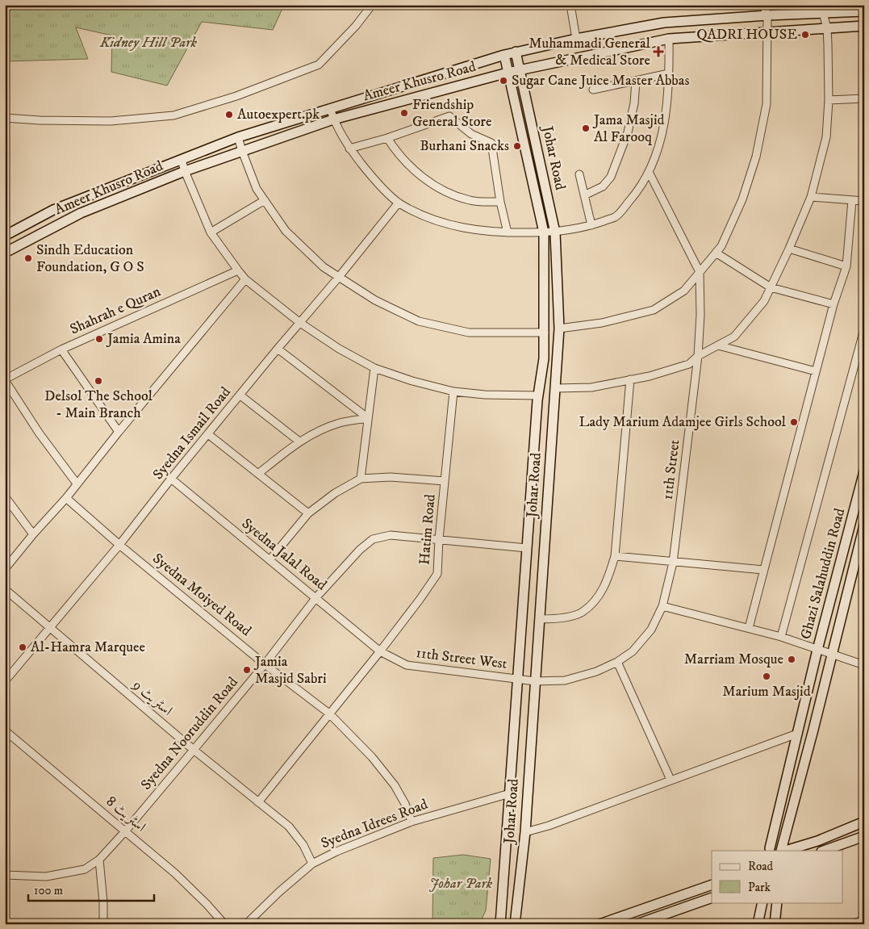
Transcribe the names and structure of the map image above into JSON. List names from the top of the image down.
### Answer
{
  "streets": {
    "street": [
      "Ameer Khusro Road",
      "Johar Road",
      "Shahrah e Quran",
      "Syedna Ismail Road",
      "11th Street",
      "Hatim Road",
      "Syedna Jalal Road",
      "Ghazi Salahuddin Road",
      "Syedna Moiyed Road",
      "11th Street West",
      "اسٹریٹ 9",
      "Syedna Nooruddin Road",
      "اسٹریٹ 8",
      "Syedna Idrees Road"
    ]
  },
  "crossings": [
    ["Ameer Khusro Road", "Johar Road"],
    ["Johar Road", "11th Street"],
    ["Johar Road", "11th Street West"],
    ["Johar Road", "Syedna Nooruddin Road"],
    ["Johar Road", "Syedna Idrees Road"],
    ["Syedna Ismail Road", "Syedna Jalal Road"],
    ["Syedna Ismail Road", "Syedna Moiyed Road"],
    ["Syedna Ismail Road", "اسٹریٹ 9"],
    ["11th Street", "11th Street West"],
    ["Hatim Road", "Syedna Jalal Road"],
    ["Hatim Road", "Syedna Moiyed Road"],
    ["Hatim Road", "11th Street West"],
    ["Hatim Road", "اسٹریٹ 9"],
    ["Hatim Road", "Syedna Nooruddin Road"],
    ["Syedna Jalal Road", "11th Street West"],
    ["Syedna Jalal Road", "Syedna Nooruddin Road"],
    ["Syedna Moiyed Road", "Syedna Nooruddin Road"],
    ["Syedna Moiyed Road", "Syedna Idrees Road"],
    ["اسٹریٹ 9", "Syedna Nooruddin Road"],
    ["اسٹریٹ 9", "Syedna Idrees Road"],
    ["Syedna Nooruddin Road", "اسٹریٹ 8"]
  ],
  "parks": ["Kidney Hill Park", "Johar Park"],
  "places": {
    "other": [
      "QADRI HOUSE",
      "Sugar Cane Juice Master Abbas",
      "Friendship General Store",
      "Autoexpert.pk",
      "Jama Masjid Al Farooq",
      "Burhani Snacks",
      "Sindh Education Foundation, G O S",
      "Jamia Amina",
      "Delsol The School - Main Branch",
      "Lady Marium Adamjee Girls School",
      "Al-Hamra Marquee",
      "Marriam Mosque",
      "Jamia Masjid Sabri",
      "Marium Masjid"
    ],
    "health": ["Muhammadi General & Medical Store"]
  },
  "legend": ["Road", "Park"],
  "scale_bar": "100 m"
}
